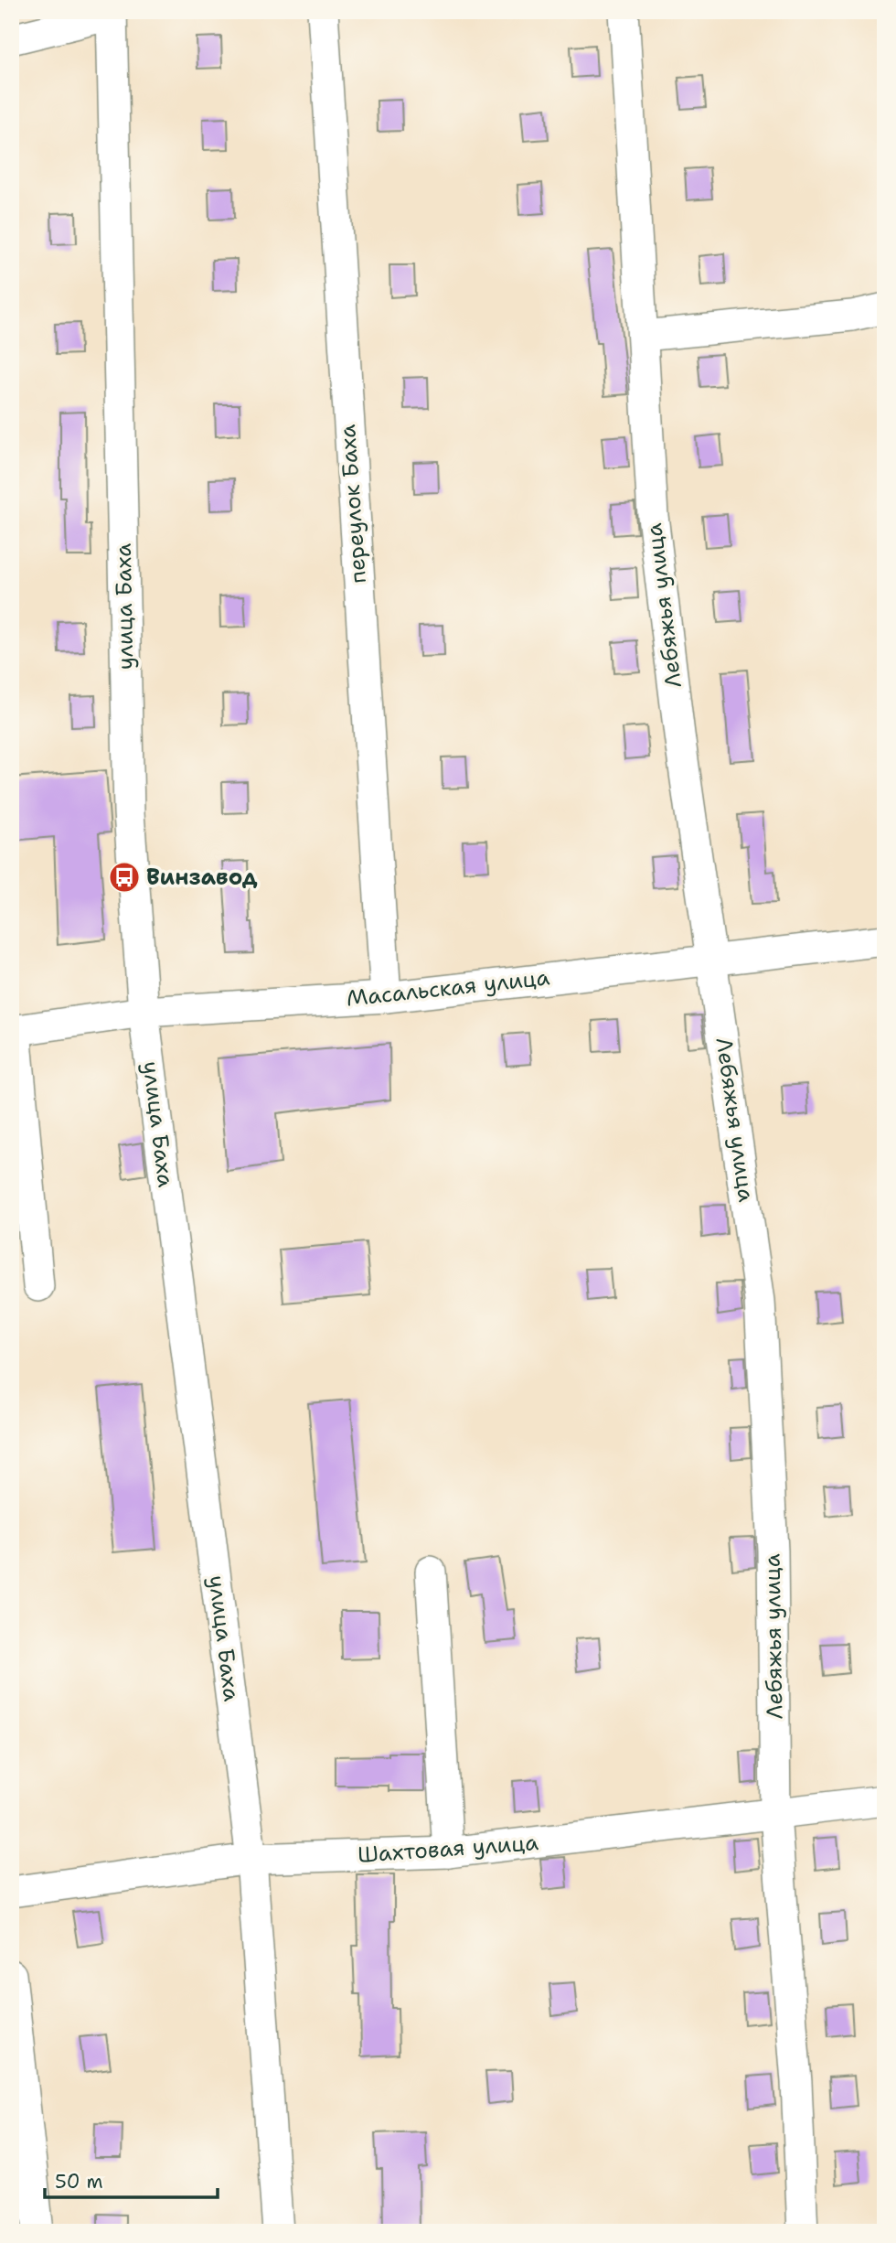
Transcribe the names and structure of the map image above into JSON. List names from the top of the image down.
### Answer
{
  "streets": {
    "street": [
      "переулок Баха",
      "Лебяжья улица",
      "улица Баха",
      "Масальская улица",
      "Шахтовая улица"
    ]
  },
  "crossings": [
    ["переулок Баха", "Масальская улица"],
    ["Лебяжья улица", "Масальская улица"],
    ["Лебяжья улица", "Шахтовая улица"],
    ["улица Баха", "Масальская улица"],
    ["улица Баха", "Шахтовая улица"]
  ],
  "places": {
    "bus stop": ["Винзавод"]
  },
  "scale_bar": "50 m"
}
